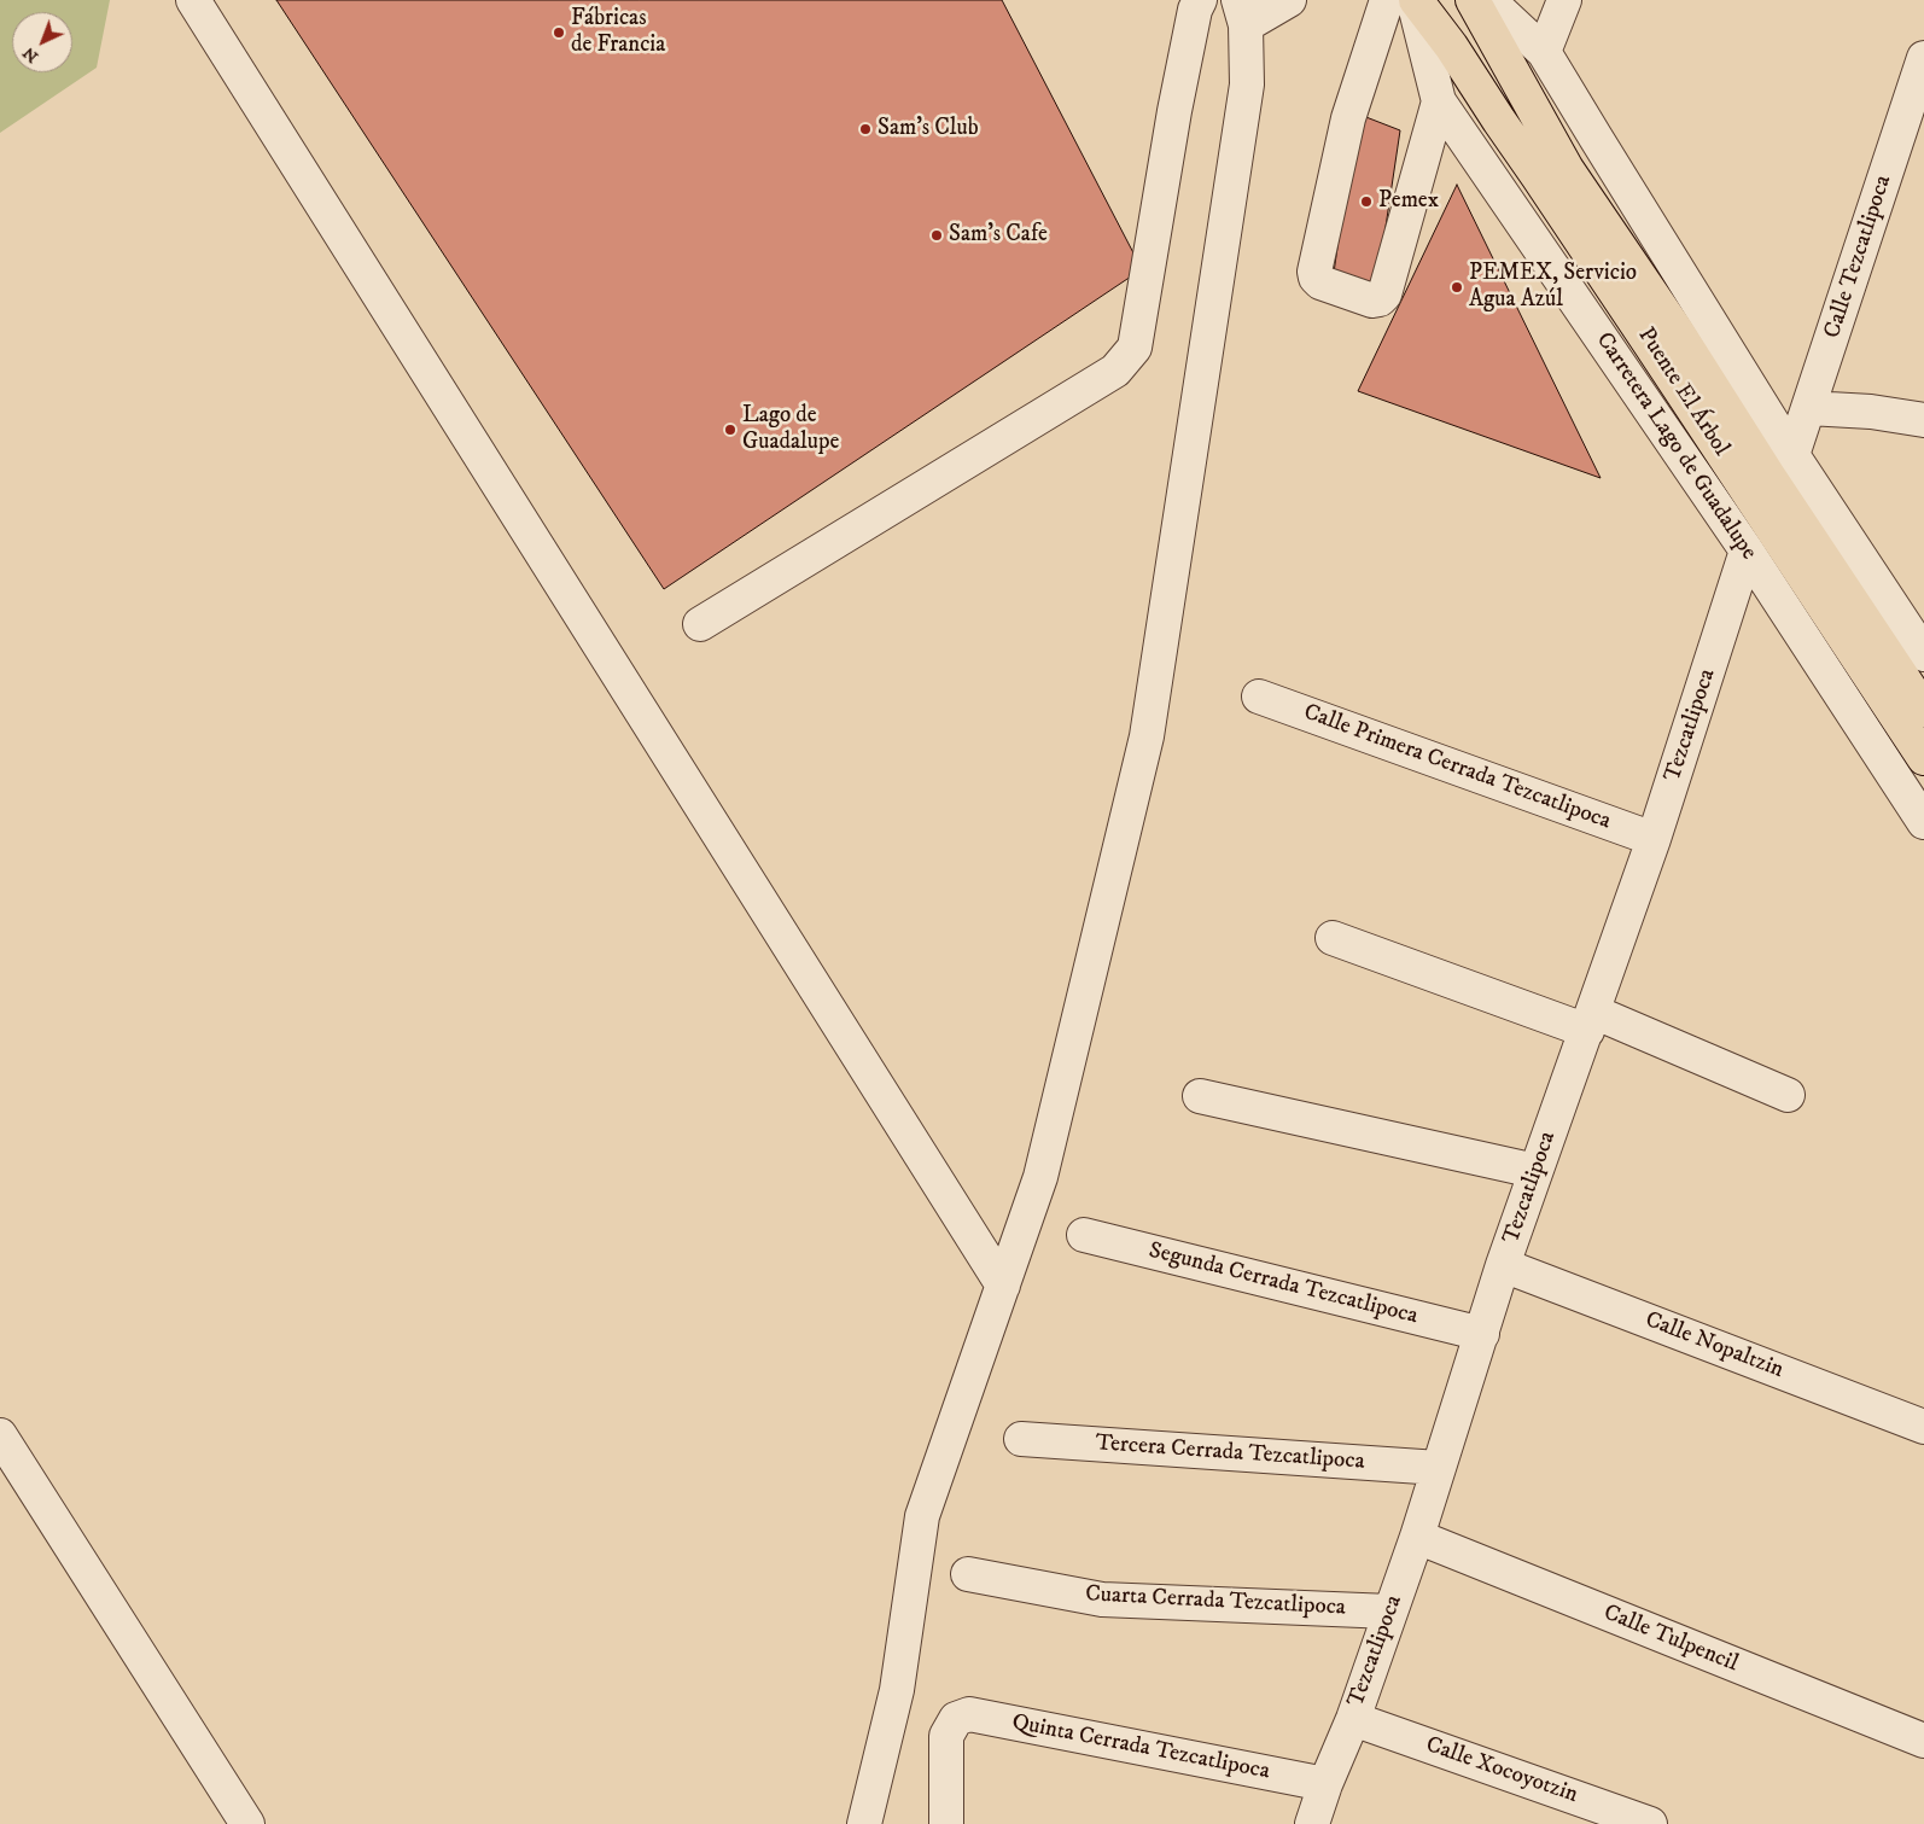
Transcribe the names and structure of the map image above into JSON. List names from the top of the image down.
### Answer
{
  "streets": {
    "main road": ["Puente El Árbol"],
    "street": [
      "Calle Tezcatlipoca",
      "Carretera Lago de Guadalupe",
      "Tezcatlipoca",
      "Calle Primera Cerrada Tezcatlipoca",
      "Segunda Cerrada Tezcatlipoca",
      "Calle Nopaltzin",
      "Tercera Cerrada Tezcatlipoca",
      "Cuarta Cerrada Tezcatlipoca",
      "Calle Tulpencil",
      "Quinta Cerrada Tezcatlipoca",
      "Calle Xocoyotzin"
    ]
  },
  "crossings": [
    ["Puente El Árbol", "Carretera Lago de Guadalupe"],
    ["Carretera Lago de Guadalupe", "Tezcatlipoca"],
    ["Tezcatlipoca", "Calle Primera Cerrada Tezcatlipoca"],
    ["Tezcatlipoca", "Segunda Cerrada Tezcatlipoca"],
    ["Tezcatlipoca", "Calle Nopaltzin"],
    ["Tezcatlipoca", "Tercera Cerrada Tezcatlipoca"],
    ["Tezcatlipoca", "Cuarta Cerrada Tezcatlipoca"],
    ["Tezcatlipoca", "Calle Tulpencil"],
    ["Tezcatlipoca", "Quinta Cerrada Tezcatlipoca"],
    ["Tezcatlipoca", "Calle Xocoyotzin"]
  ],
  "places": [
    "Fábricas de Francia",
    "Sam's Club",
    "Pemex",
    "Sam's Cafe",
    "PEMEX, Servicio Agua Azúl",
    "Lago de Guadalupe"
  ],
  "north": "bottom left"
}
